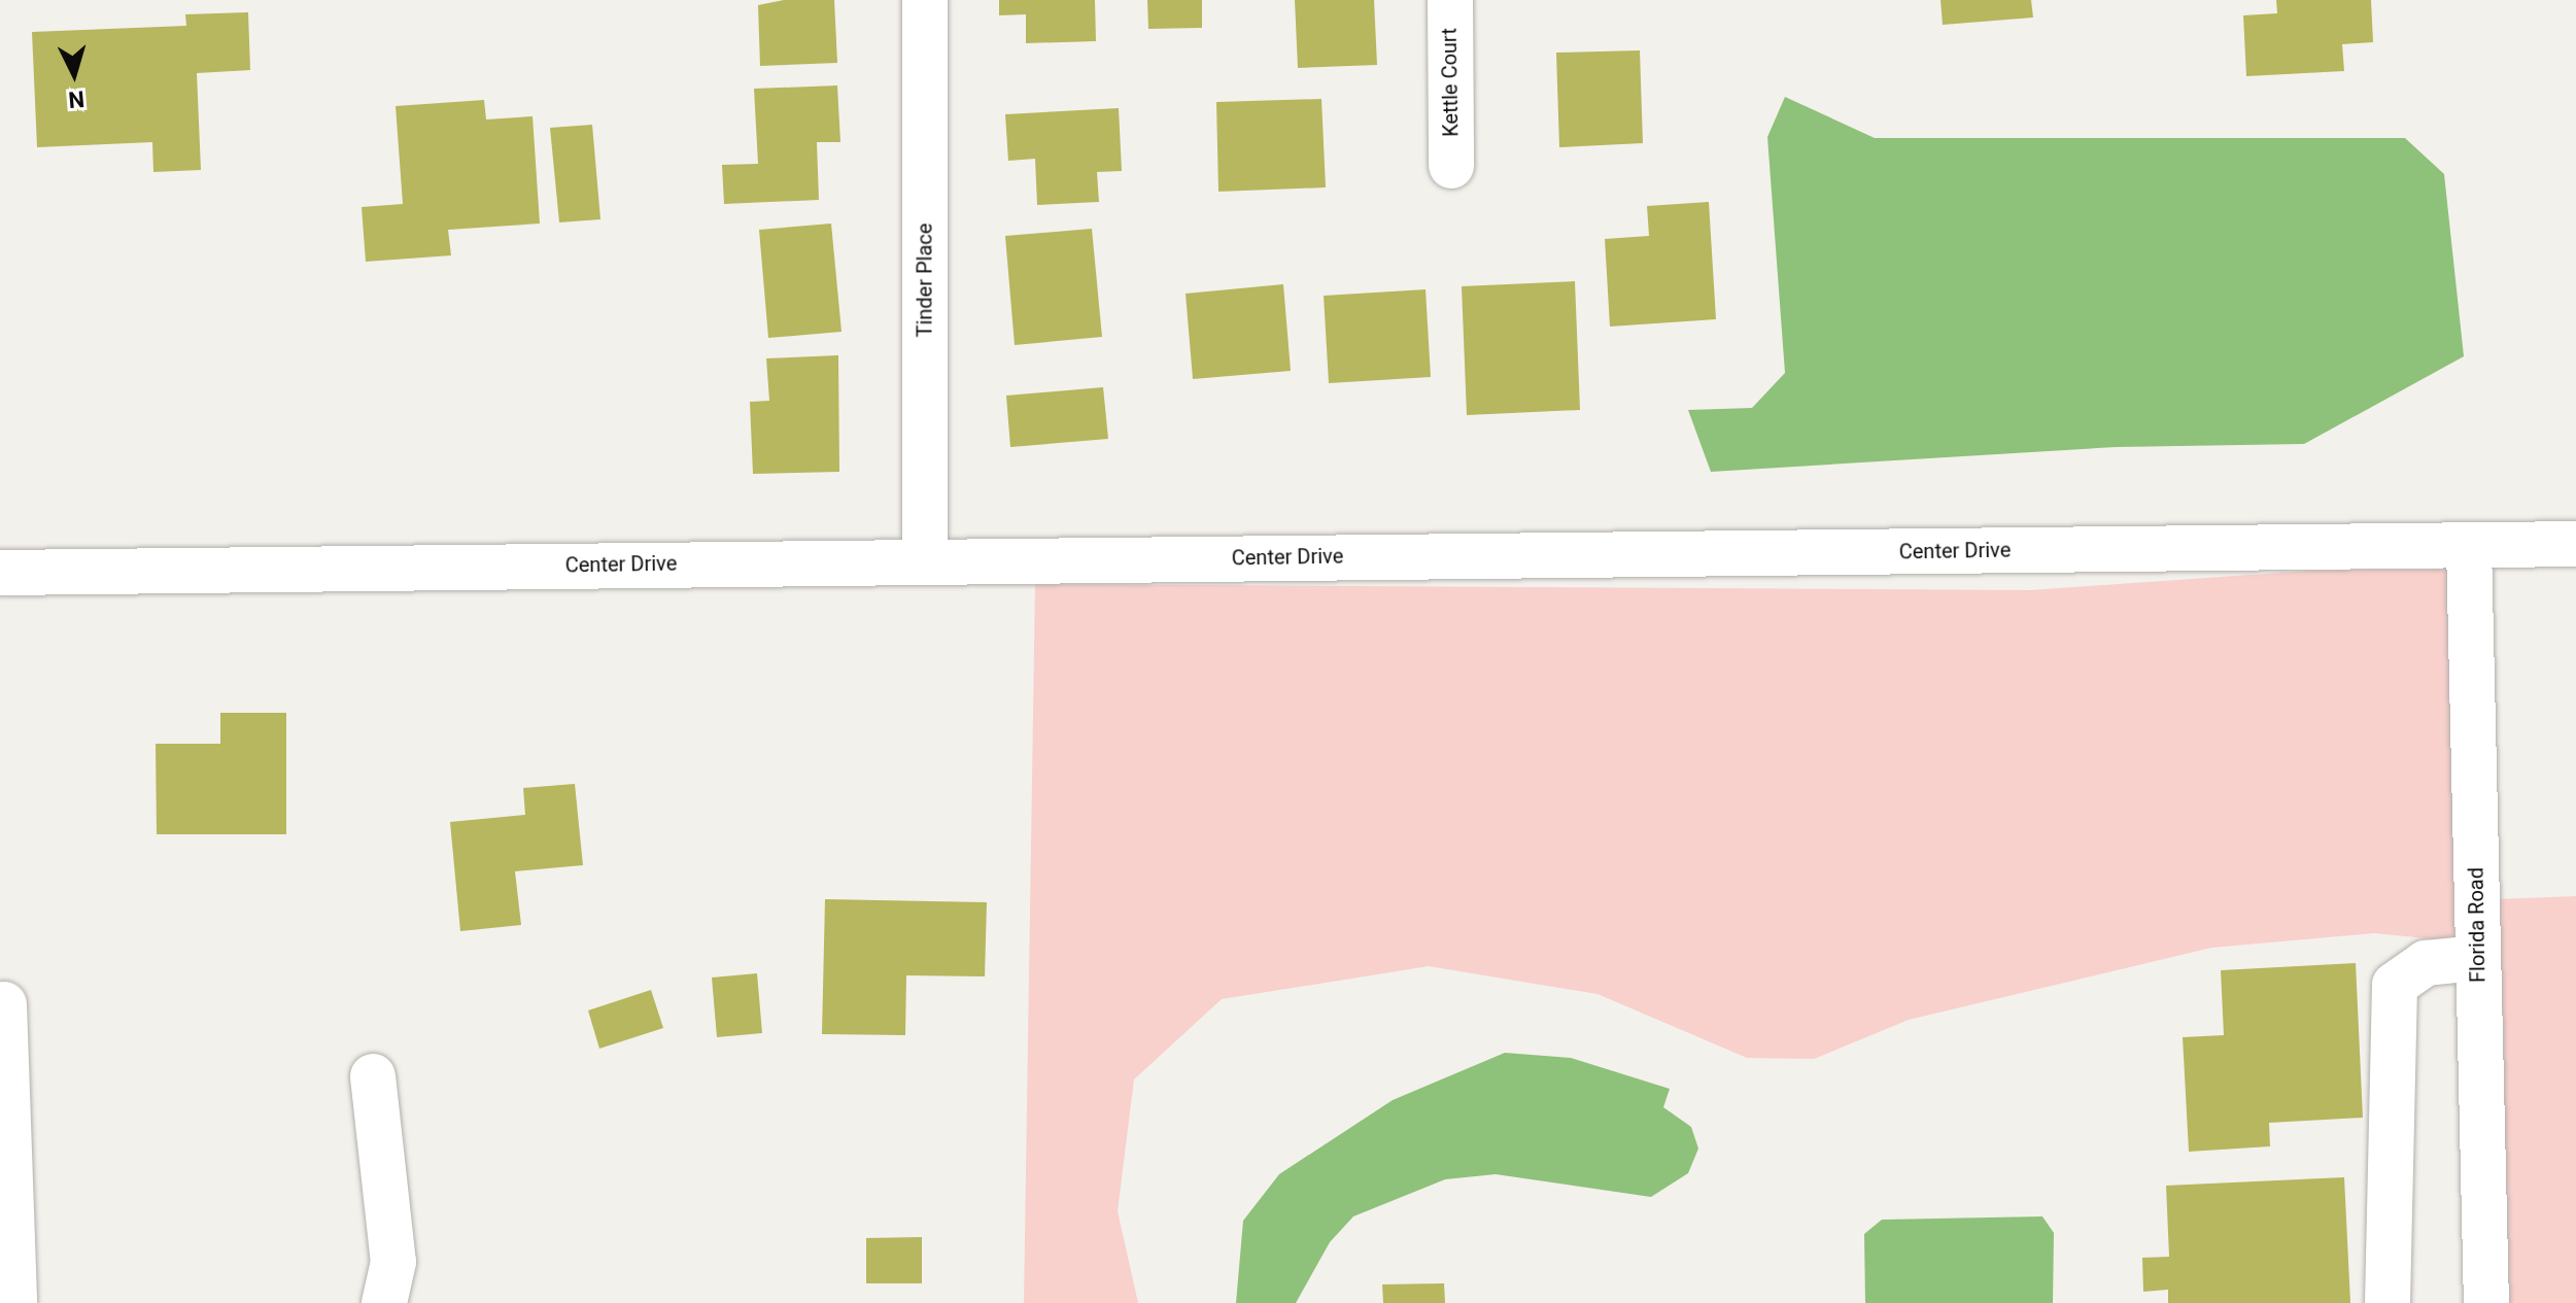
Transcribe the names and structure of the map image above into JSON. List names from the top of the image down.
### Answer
{
  "streets": {
    "street": [
      "Kettle Court",
      "Tinder Place",
      "Center Drive",
      "Florida Road"
    ]
  },
  "crossings": [
    ["Tinder Place", "Center Drive"],
    ["Center Drive", "Florida Road"]
  ],
  "north": "bottom"
}
